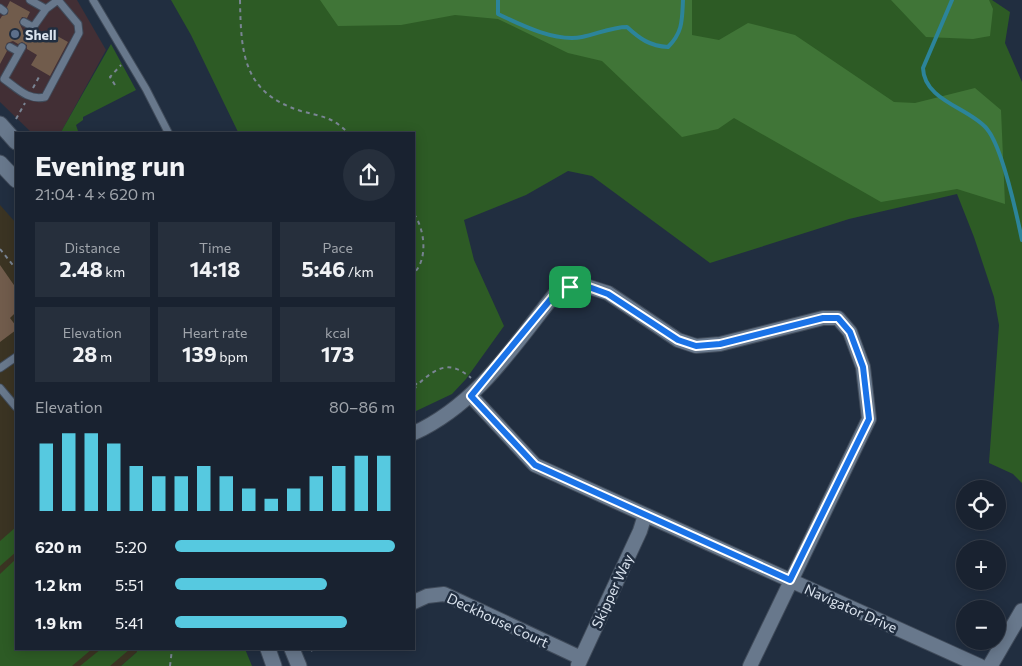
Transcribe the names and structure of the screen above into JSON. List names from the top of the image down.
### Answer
{
  "streets": {
    "street": ["Skipper Way", "Navigator Drive", "Deckhouse Court"]
  },
  "crossings": [
    ["Skipper Way", "Navigator Drive"],
    ["Skipper Way", "Deckhouse Court"]
  ],
  "places": ["Shell"],
  "page": {
    "heading": ["Evening run", "21:04 · 4 × 620 m"],
    "stats": [
      ["Distance", "2.48 km"],
      ["Time", "14:18"],
      ["Pace", "5:46 /km"],
      ["Elevation", "28 m"],
      ["Heart rate", "139 bpm"],
      ["kcal", "173"]
    ],
    "chart": ["Elevation", "80–86 m"],
    "map_buttons": ["+", "−"],
    "list": [
      {
        "name": "620 m",
        "note": "5:20"
      },
      {
        "name": "1.2 km",
        "note": "5:51"
      },
      {
        "name": "1.9 km",
        "note": "5:41"
      }
    ]
  }
}
